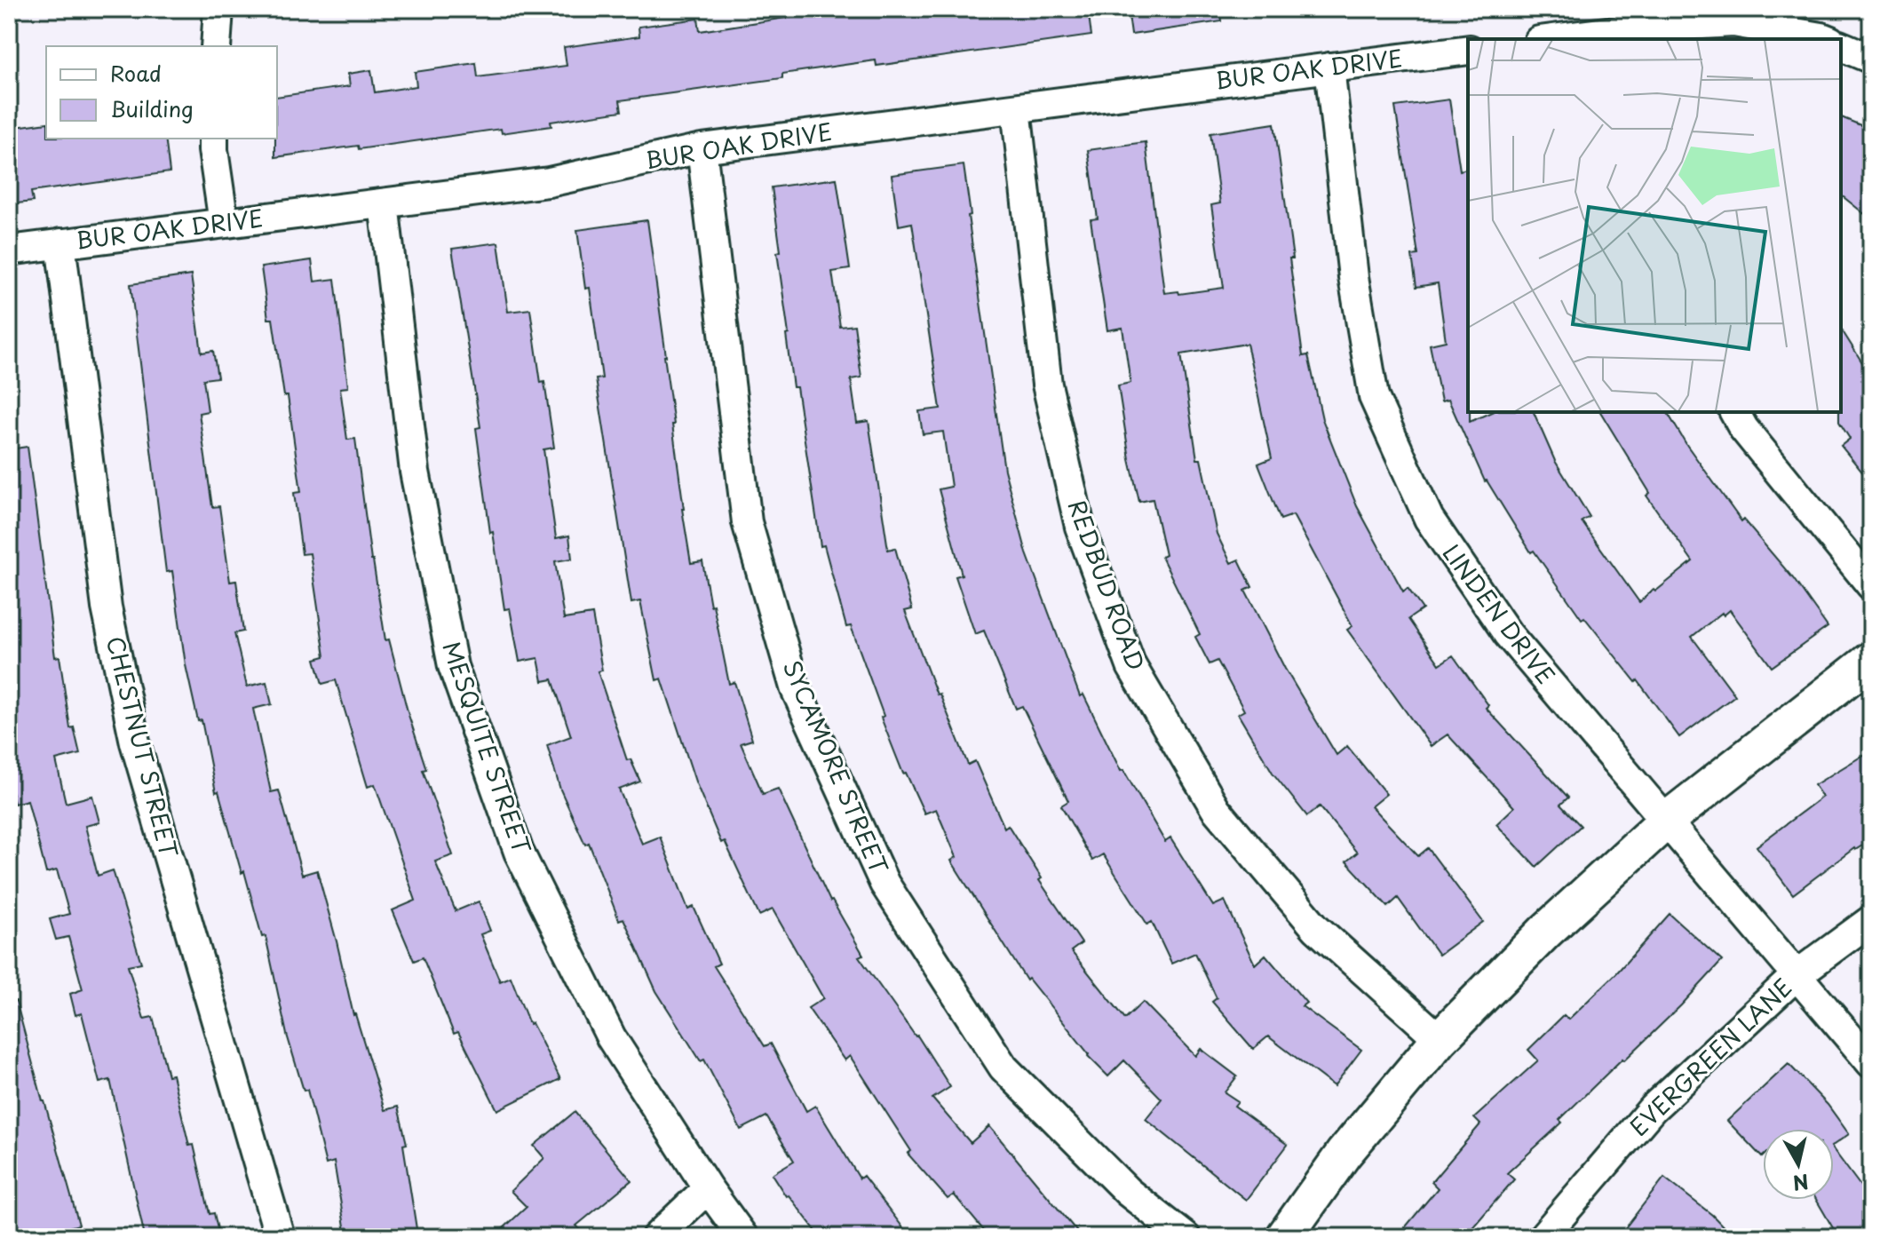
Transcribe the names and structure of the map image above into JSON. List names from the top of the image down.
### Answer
{
  "streets": {
    "street": [
      "BUR OAK DRIVE",
      "REDBUD ROAD",
      "LINDEN DRIVE",
      "CHESTNUT STREET",
      "MESQUITE STREET",
      "SYCAMORE STREET",
      "EVERGREEN LANE"
    ]
  },
  "crossings": [
    ["BUR OAK DRIVE", "REDBUD ROAD"],
    ["BUR OAK DRIVE", "LINDEN DRIVE"],
    ["BUR OAK DRIVE", "CHESTNUT STREET"],
    ["BUR OAK DRIVE", "MESQUITE STREET"],
    ["BUR OAK DRIVE", "SYCAMORE STREET"],
    ["LINDEN DRIVE", "EVERGREEN LANE"]
  ],
  "legend": ["Road", "Building"],
  "north": "bottom"
}
